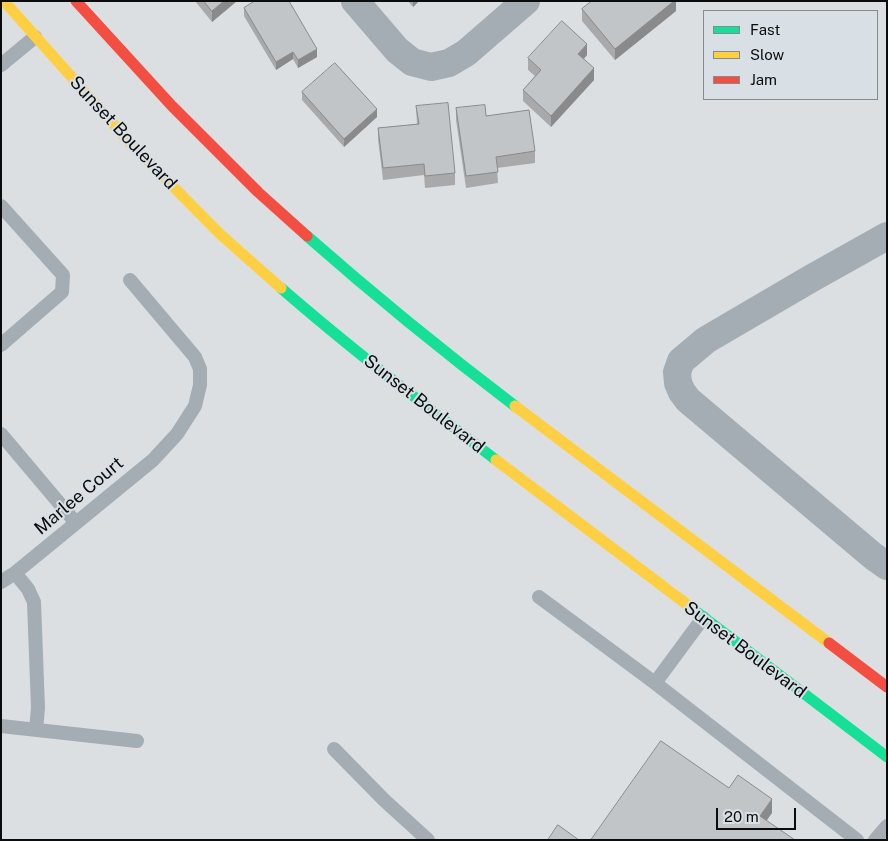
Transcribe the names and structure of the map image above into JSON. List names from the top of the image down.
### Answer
{
  "streets": {
    "main road": ["Sunset Boulevard"],
    "lane": ["Marlee Court"]
  },
  "legend": ["Fast", "Slow", "Jam"],
  "scale_bar": "20 m"
}
